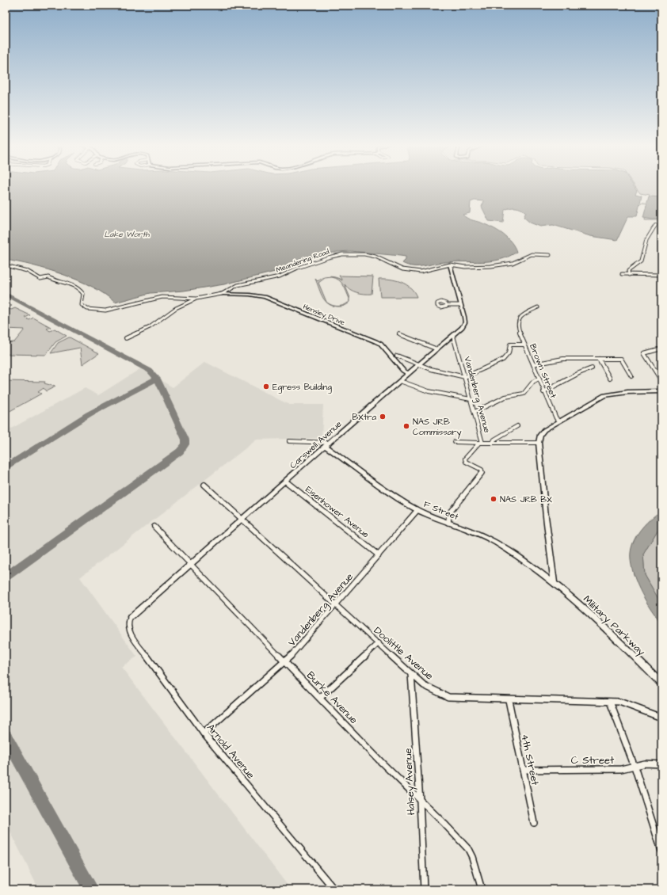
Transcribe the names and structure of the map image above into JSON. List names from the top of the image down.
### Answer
{
  "streets": {
    "street": [
      "Meandering Road",
      "Hensley Drive",
      "Brown Street",
      "Vandenberg Avenue",
      "Carswell Avenue",
      "F Street",
      "Eisenhower Avenue",
      "Military Parkway",
      "Doolittle Avenue",
      "Burke Avenue",
      "Arnold Avenue",
      "4th Street",
      "C Street",
      "Halsey Avenue"
    ]
  },
  "crossings": [
    ["Meandering Road", "Hensley Drive"],
    ["Meandering Road", "Carswell Avenue"],
    ["Hensley Drive", "Carswell Avenue"],
    ["Vandenberg Avenue", "Carswell Avenue"],
    ["Vandenberg Avenue", "F Street"],
    ["Vandenberg Avenue", "Eisenhower Avenue"],
    ["Vandenberg Avenue", "Doolittle Avenue"],
    ["Vandenberg Avenue", "Burke Avenue"],
    ["Vandenberg Avenue", "Arnold Avenue"],
    ["Carswell Avenue", "F Street"],
    ["Carswell Avenue", "Eisenhower Avenue"],
    ["Carswell Avenue", "Doolittle Avenue"],
    ["Carswell Avenue", "Burke Avenue"],
    ["Carswell Avenue", "Arnold Avenue"],
    ["F Street", "Military Parkway"],
    ["Doolittle Avenue", "4th Street"],
    ["Doolittle Avenue", "Halsey Avenue"],
    ["Burke Avenue", "Halsey Avenue"],
    ["4th Street", "C Street"]
  ],
  "water": ["Lake Worth"],
  "places": [
    "Egress Building",
    "BXtra",
    "NAS JRB Commissary",
    "NAS JRB BX"
  ]
}
